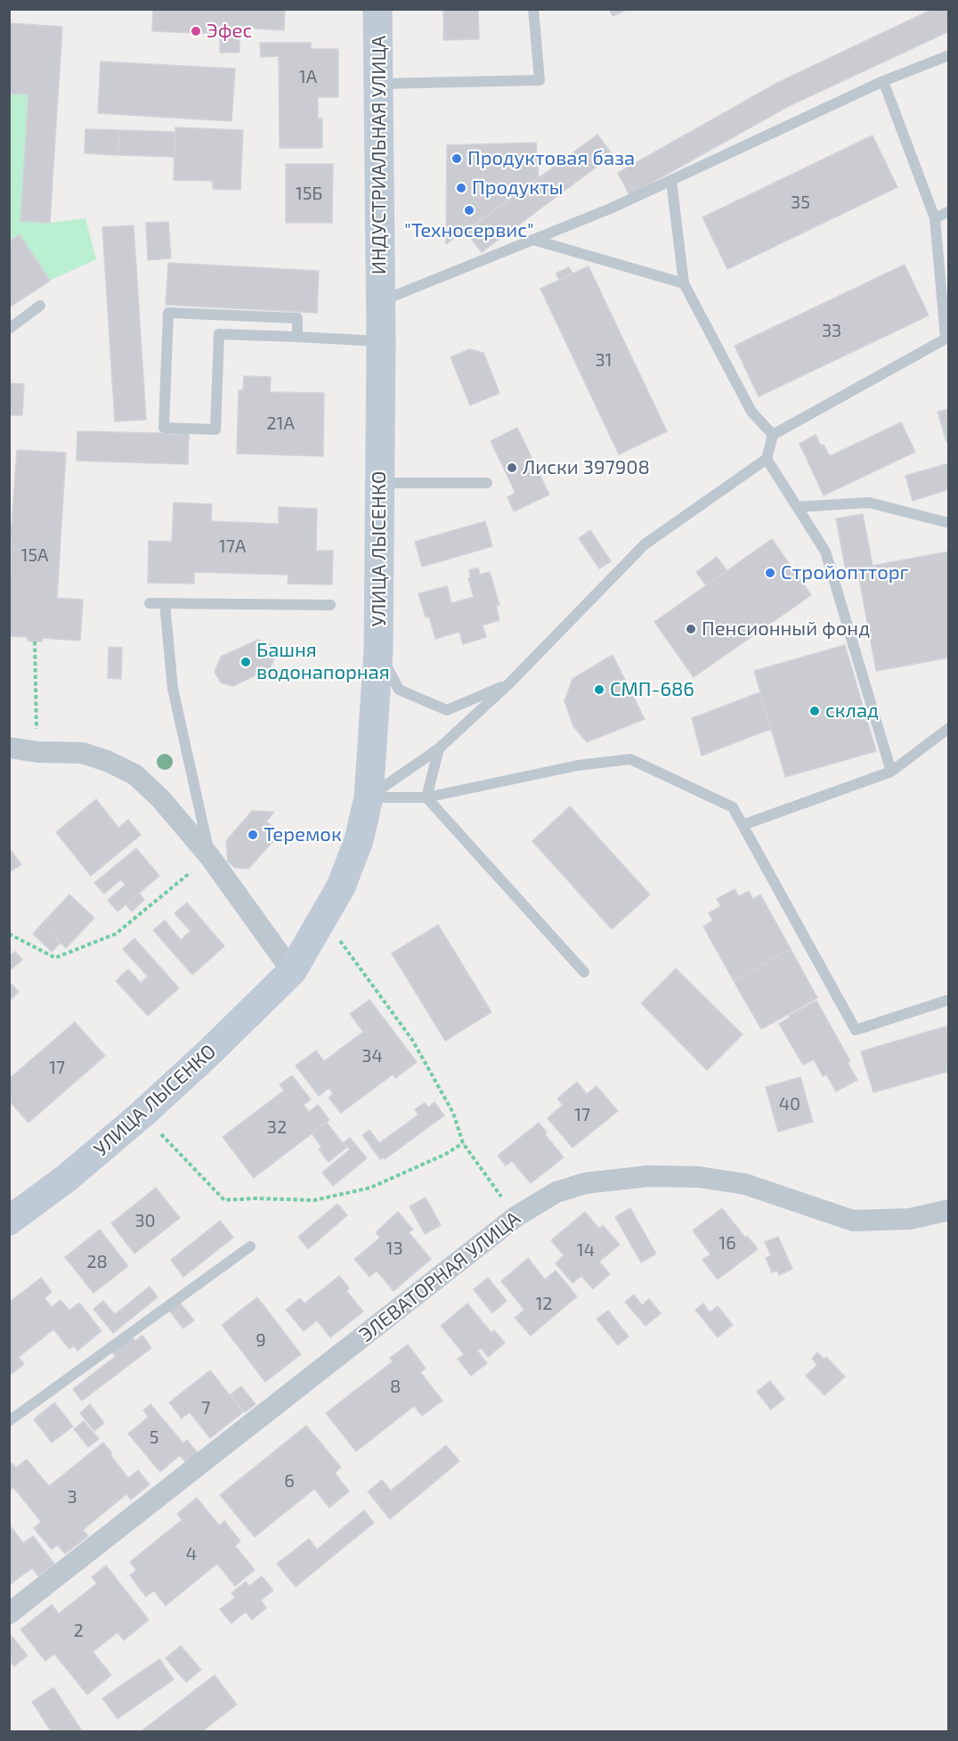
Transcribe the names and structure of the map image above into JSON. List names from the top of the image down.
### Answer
{
  "streets": {
    "main road": ["ИНДУСТРИАЛЬНАЯ УЛИЦА", "УЛИЦА ЛЫСЕНКО"],
    "street": ["ЭЛЕВАТОРНАЯ УЛИЦА"]
  },
  "crossings": [
    ["ИНДУСТРИАЛЬНАЯ УЛИЦА", "УЛИЦА ЛЫСЕНКО"]
  ],
  "places": [
    "Эфес",
    "Продуктовая база",
    "Продукты",
    "\"Техносервис\"",
    "Лиски 397908",
    "Стройоптторг",
    "Пенсионный фонд",
    "Башня водонапорная",
    "СМП-686",
    "склад",
    "Теремок"
  ],
  "house_numbers": [
    "1А",
    "15Б",
    "35",
    "33",
    "31",
    "21А",
    "17А",
    "15А",
    "34",
    "17",
    "40",
    "17",
    "32",
    "30",
    "16",
    "13",
    "14",
    "28",
    "12",
    "9",
    "8",
    "7",
    "5",
    "6",
    "3",
    "4",
    "2"
  ]
}
